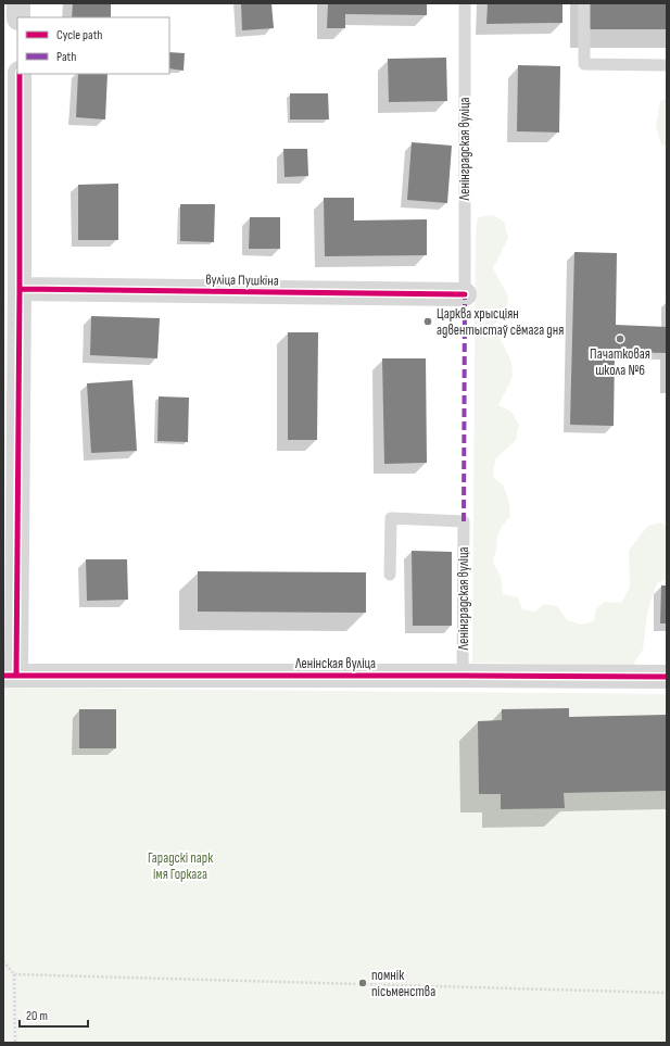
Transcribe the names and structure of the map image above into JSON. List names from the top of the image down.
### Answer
{
  "streets": {
    "street": ["вуліца Пушкіна", "Ленінская вуліца"],
    "lane": ["Ленінградская вуліца"]
  },
  "crossings": [
    ["Ленінградская вуліца", "вуліца Пушкіна"],
    ["Ленінградская вуліца", "Ленінская вуліца"]
  ],
  "parks": ["Гарадскі парк імя Горкага"],
  "places": ["Царква хрысціян адвентыстаў сёмага дня", "Пачатковая школа №6", "помнік пісьменства"],
  "legend": ["Cycle path", "Path"],
  "scale_bar": "20 m"
}
